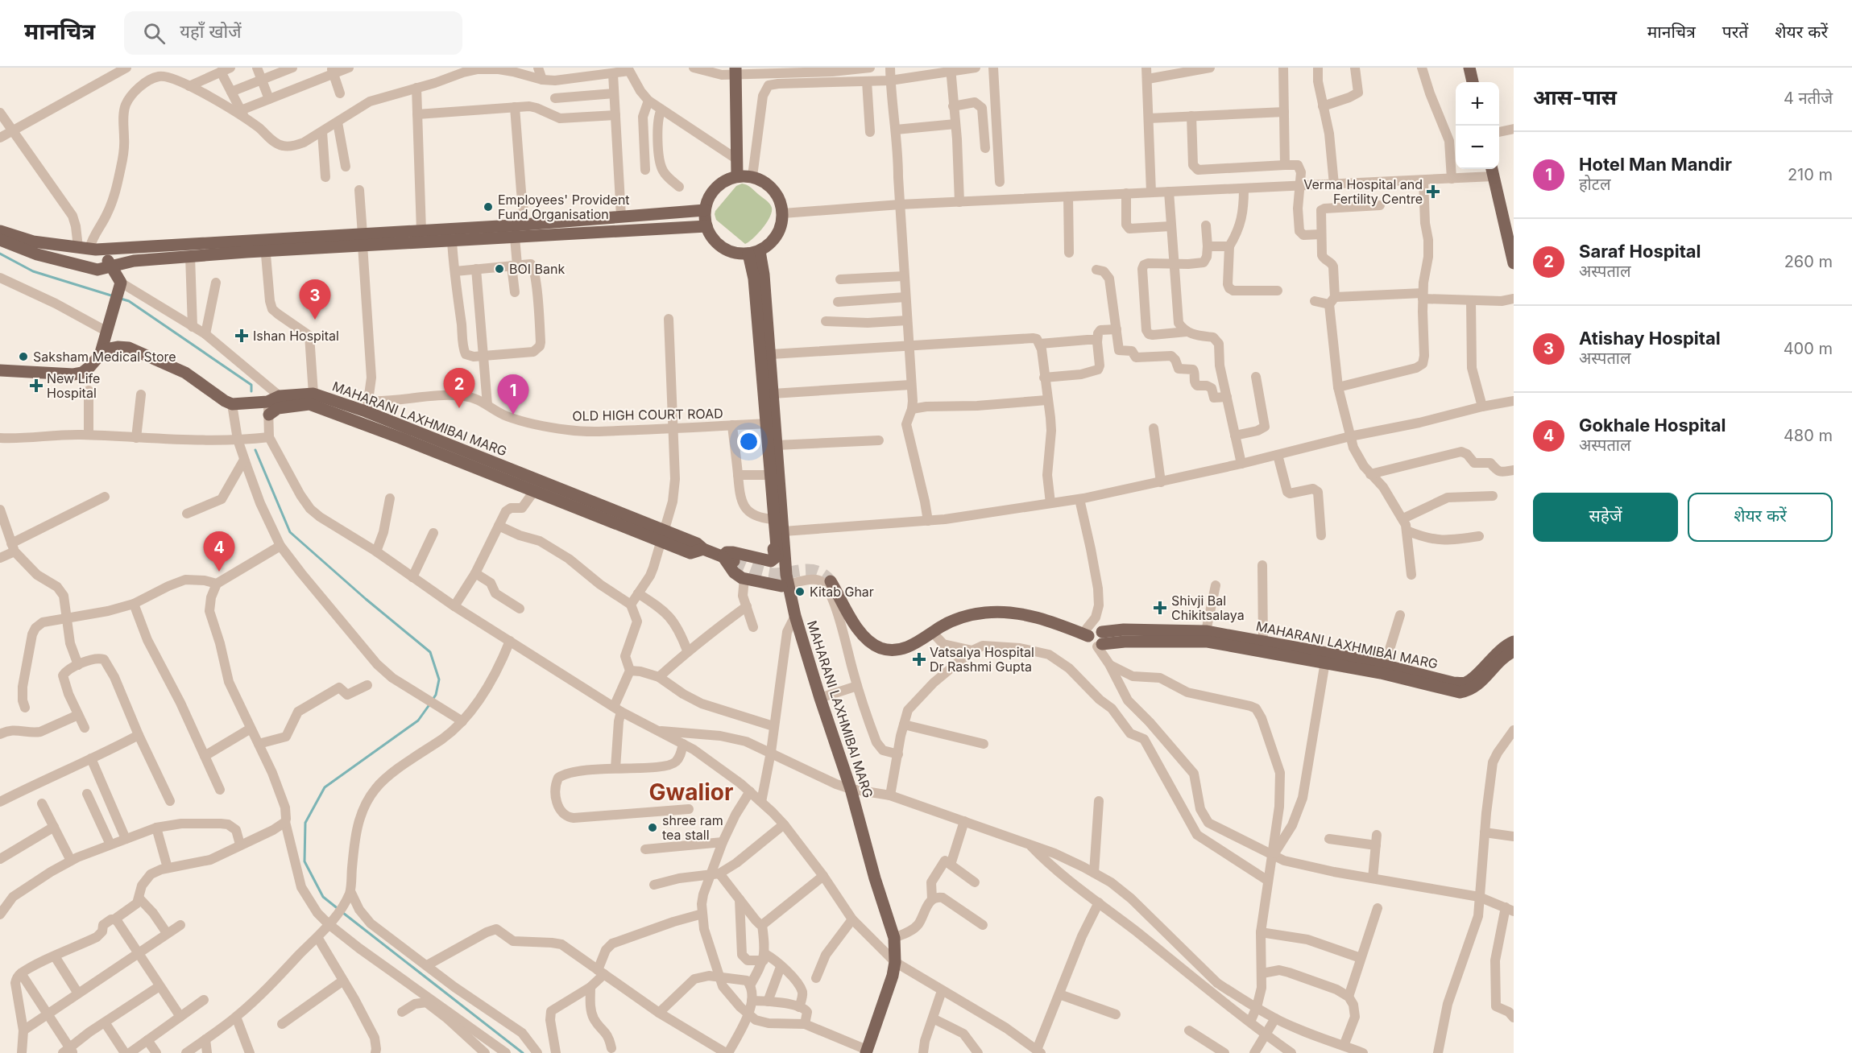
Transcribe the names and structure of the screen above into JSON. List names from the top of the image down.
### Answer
{
  "streets": {
    "main road": ["MAHARANI LAXHMIBAI MARG"],
    "street": ["OLD HIGH COURT ROAD"]
  },
  "crossings": [
    ["OLD HIGH COURT ROAD", "MAHARANI LAXHMIBAI MARG"]
  ],
  "districts": ["Gwalior"],
  "places": {
    "health": [
      "Verma Hospital and Fertility Centre",
      "Ishan Hospital",
      "New Life Hospital",
      "Shivji Bal Chikitsalaya",
      "Vatsalya Hospital Dr Rashmi Gupta"
    ],
    "other": [
      "Employees' Provident Fund Organisation",
      "BOI Bank",
      "Saksham Medical Store",
      "Kitab Ghar",
      "shree ram tea stall"
    ]
  },
  "page": {
    "header": "मानचित्र",
    "search": "यहाँ खोजें",
    "nav": ["मानचित्र", "परतें", "शेयर करें"],
    "heading": ["आस-पास", "4 नतीजे"],
    "map_buttons": ["+", "−"],
    "list": [
      {
        "mark": "1",
        "name": "Hotel Man Mandir",
        "note": "होटल",
        "value": "210 m"
      },
      {
        "mark": "2",
        "name": "Saraf Hospital",
        "note": "अस्पताल",
        "value": "260 m"
      },
      {
        "mark": "3",
        "name": "Atishay Hospital",
        "note": "अस्पताल",
        "value": "400 m"
      },
      {
        "mark": "4",
        "name": "Gokhale Hospital",
        "note": "अस्पताल",
        "value": "480 m"
      }
    ],
    "pins": [
      "3",
      "2",
      "1",
      "4"
    ],
    "buttons": ["सहेजें", "शेयर करें"]
  }
}
